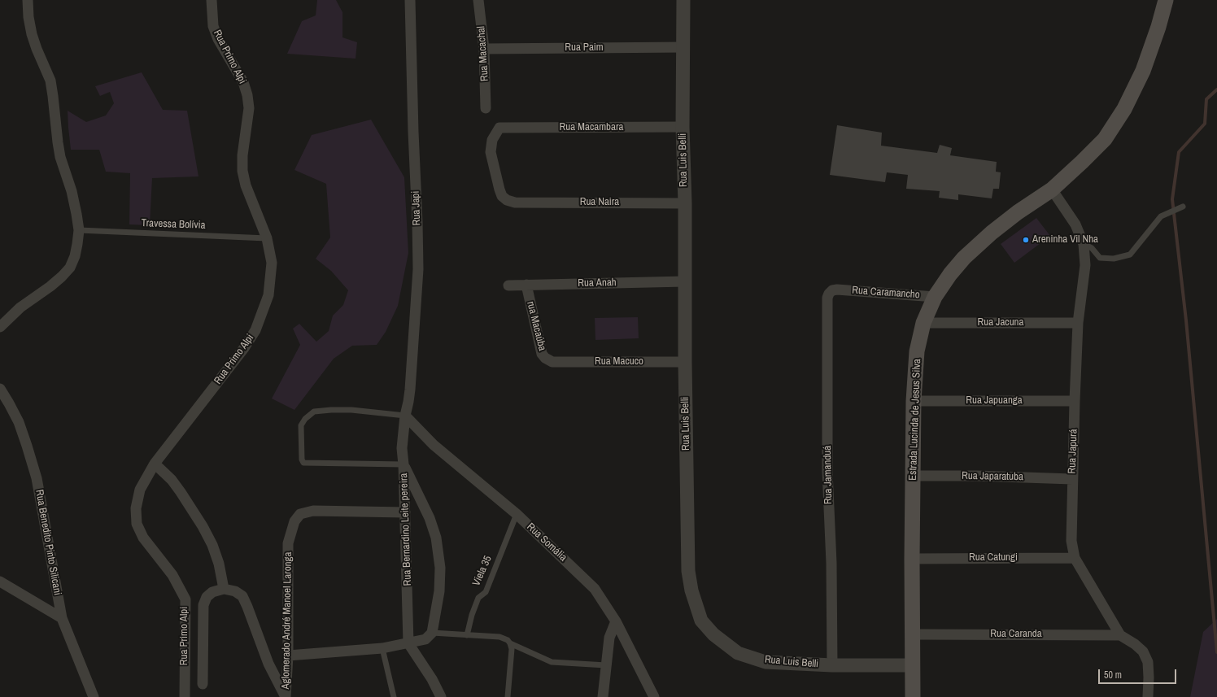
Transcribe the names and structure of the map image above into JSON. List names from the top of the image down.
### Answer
{
  "streets": {
    "main road": ["Estrada Lucinda de Jesus Silva"],
    "street": [
      "Rua Paim",
      "Rua Macachal",
      "Rua Primo Alpi",
      "Rua Macambara",
      "Rua Luis Belli",
      "Rua Naira",
      "Rua Japi",
      "Rua Anah",
      "Rua Caramancho",
      "Rua Jacuna",
      "rua Macaúba",
      "Rua Macuco",
      "Rua Japuanga",
      "Rua Japurá",
      "Rua Jamanduá",
      "Rua Japaratuba",
      "Rua Bernardino Leite pereira",
      "Rua Benedito Pinto Silicani",
      "Rua Somália",
      "Rua Catungi",
      "Aglomerado André Manoel Laronga",
      "Rua Caranda"
    ],
    "lane": ["Travessa Bolívia", "Viela 35"]
  },
  "crossings": [
    ["Rua Paim", "Rua Macachal"],
    ["Rua Paim", "Rua Luis Belli"],
    ["Rua Primo Alpi", "Travessa Bolívia"],
    ["Rua Macambara", "Rua Luis Belli"],
    ["Rua Macambara", "Rua Naira"],
    ["Rua Luis Belli", "Rua Naira"],
    ["Rua Luis Belli", "Rua Anah"],
    ["Rua Luis Belli", "Rua Macuco"],
    ["Rua Luis Belli", "Estrada Lucinda de Jesus Silva"],
    ["Rua Luis Belli", "Rua Jamanduá"],
    ["Rua Japi", "Rua Bernardino Leite pereira"],
    ["Rua Japi", "Rua Somália"],
    ["Rua Anah", "rua Macaúba"],
    ["Rua Caramancho", "Estrada Lucinda de Jesus Silva"],
    ["Rua Caramancho", "Rua Jamanduá"],
    ["Rua Jacuna", "Estrada Lucinda de Jesus Silva"],
    ["Rua Jacuna", "Rua Japurá"],
    ["rua Macaúba", "Rua Macuco"],
    ["Rua Japuanga", "Estrada Lucinda de Jesus Silva"],
    ["Rua Japuanga", "Rua Japurá"],
    ["Estrada Lucinda de Jesus Silva", "Rua Japurá"],
    ["Estrada Lucinda de Jesus Silva", "Rua Japaratuba"],
    ["Estrada Lucinda de Jesus Silva", "Rua Catungi"],
    ["Estrada Lucinda de Jesus Silva", "Rua Caranda"],
    ["Rua Japurá", "Rua Japaratuba"],
    ["Rua Japurá", "Rua Catungi"],
    ["Rua Japurá", "Rua Caranda"],
    ["Rua Bernardino Leite pereira", "Rua Somália"],
    ["Rua Bernardino Leite pereira", "Aglomerado André Manoel Laronga"],
    ["Rua Somália", "Viela 35"]
  ],
  "places": ["Areninha Vil Nha"],
  "scale_bar": "50 m"
}
